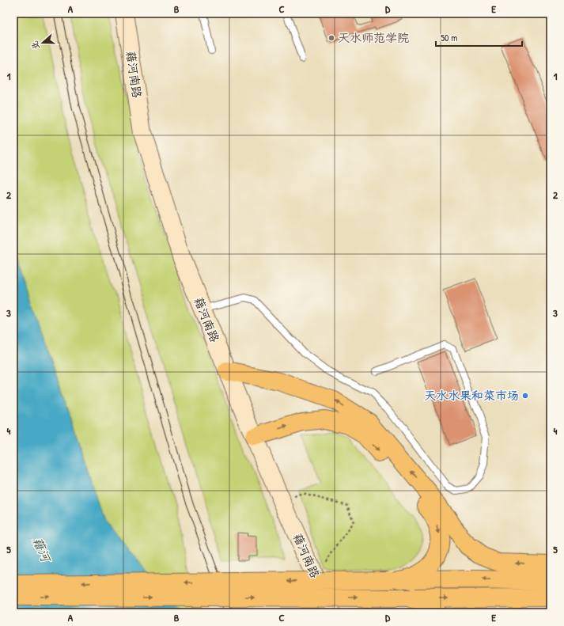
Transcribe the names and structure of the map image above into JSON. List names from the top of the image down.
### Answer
{
  "streets": {
    "main road": ["藉河南路"]
  },
  "water": ["藉河"],
  "places": ["天水师范学院", "天水水果和菜市场"],
  "scale_bar": "50 m",
  "north": "left",
  "grid": {
    "columns": [
      "A",
      "B",
      "C",
      "D",
      "E"
    ],
    "rows": [
      "1",
      "2",
      "3",
      "4",
      "5"
    ]
  }
}
